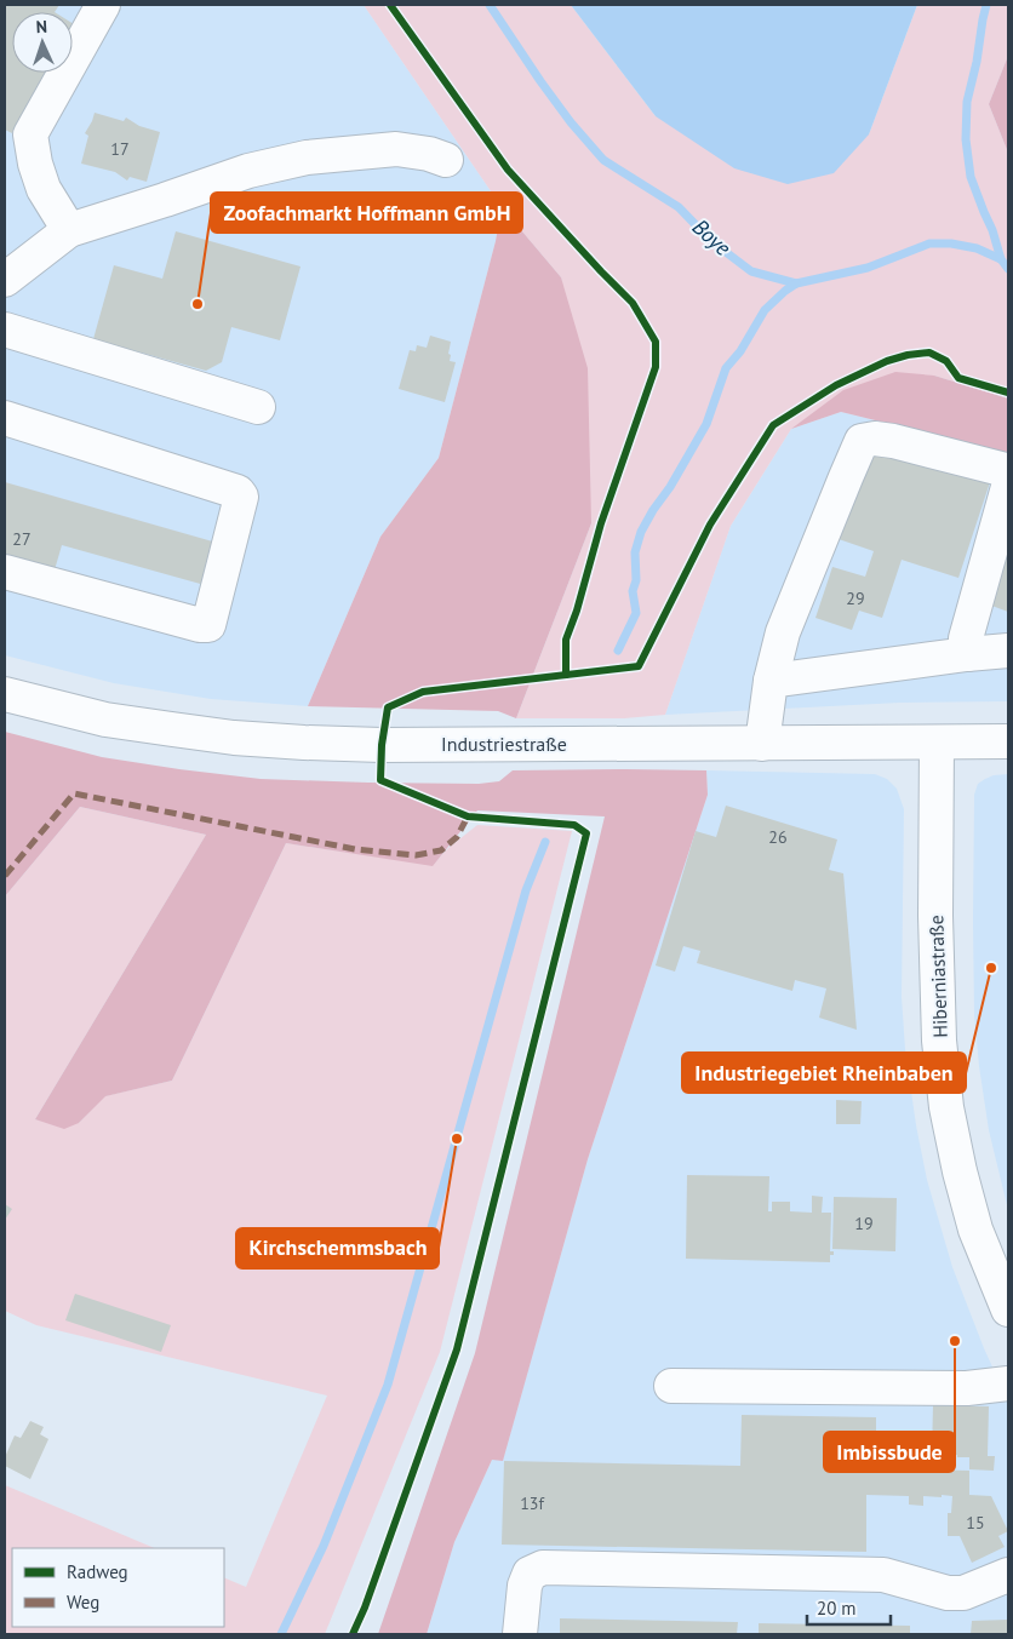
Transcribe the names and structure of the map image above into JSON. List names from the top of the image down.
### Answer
{
  "streets": {
    "street": ["Industriestraße", "Hiberniastraße"]
  },
  "crossings": [
    ["Industriestraße", "Hiberniastraße"]
  ],
  "water": ["Boye"],
  "places": [
    "Zoofachmarkt Hoffmann GmbH",
    "Industriegebiet Rheinbaben",
    "Kirchschemmsbach",
    "Imbissbude"
  ],
  "house_numbers": [
    "17",
    "27",
    "29",
    "26",
    "19",
    "13f",
    "15"
  ],
  "legend": ["Radweg", "Weg"],
  "scale_bar": "20 m",
  "north": "top"
}
